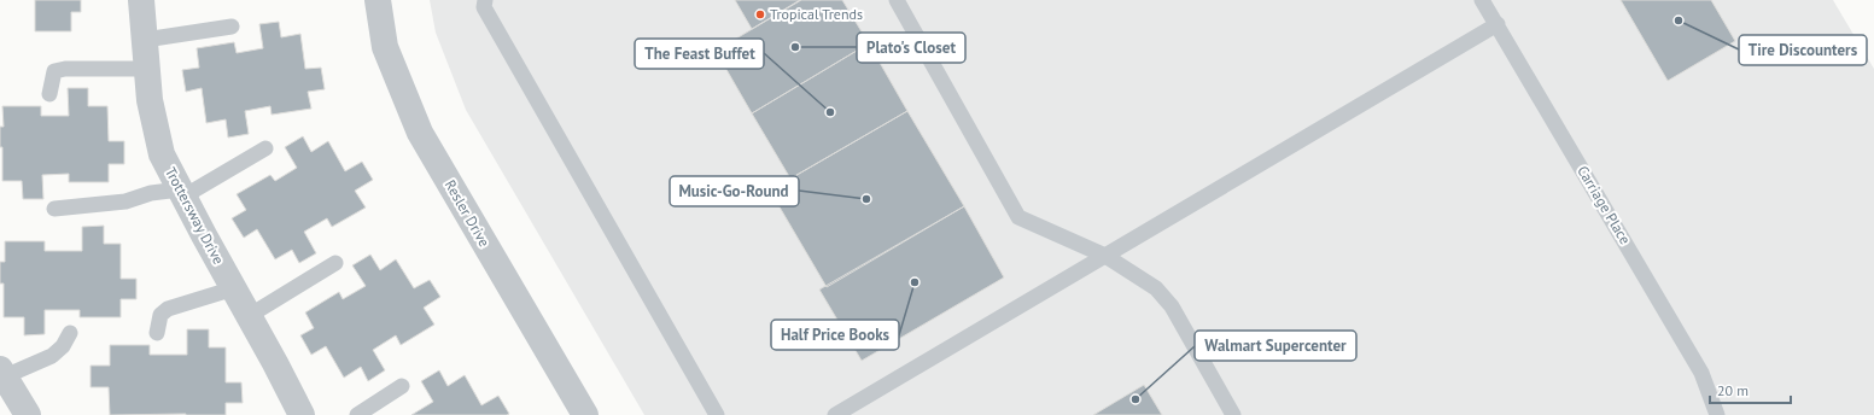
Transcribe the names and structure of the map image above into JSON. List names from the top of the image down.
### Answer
{
  "streets": {
    "street": ["Resler Drive", "Trottersway Drive"],
    "lane": ["Carriage Place"]
  },
  "places": [
    "Tropical Trends",
    "Tire Discounters",
    "Plato's Closet",
    "The Feast Buffet",
    "Music-Go-Round",
    "Half Price Books",
    "Walmart Supercenter"
  ],
  "scale_bar": "20 m"
}
